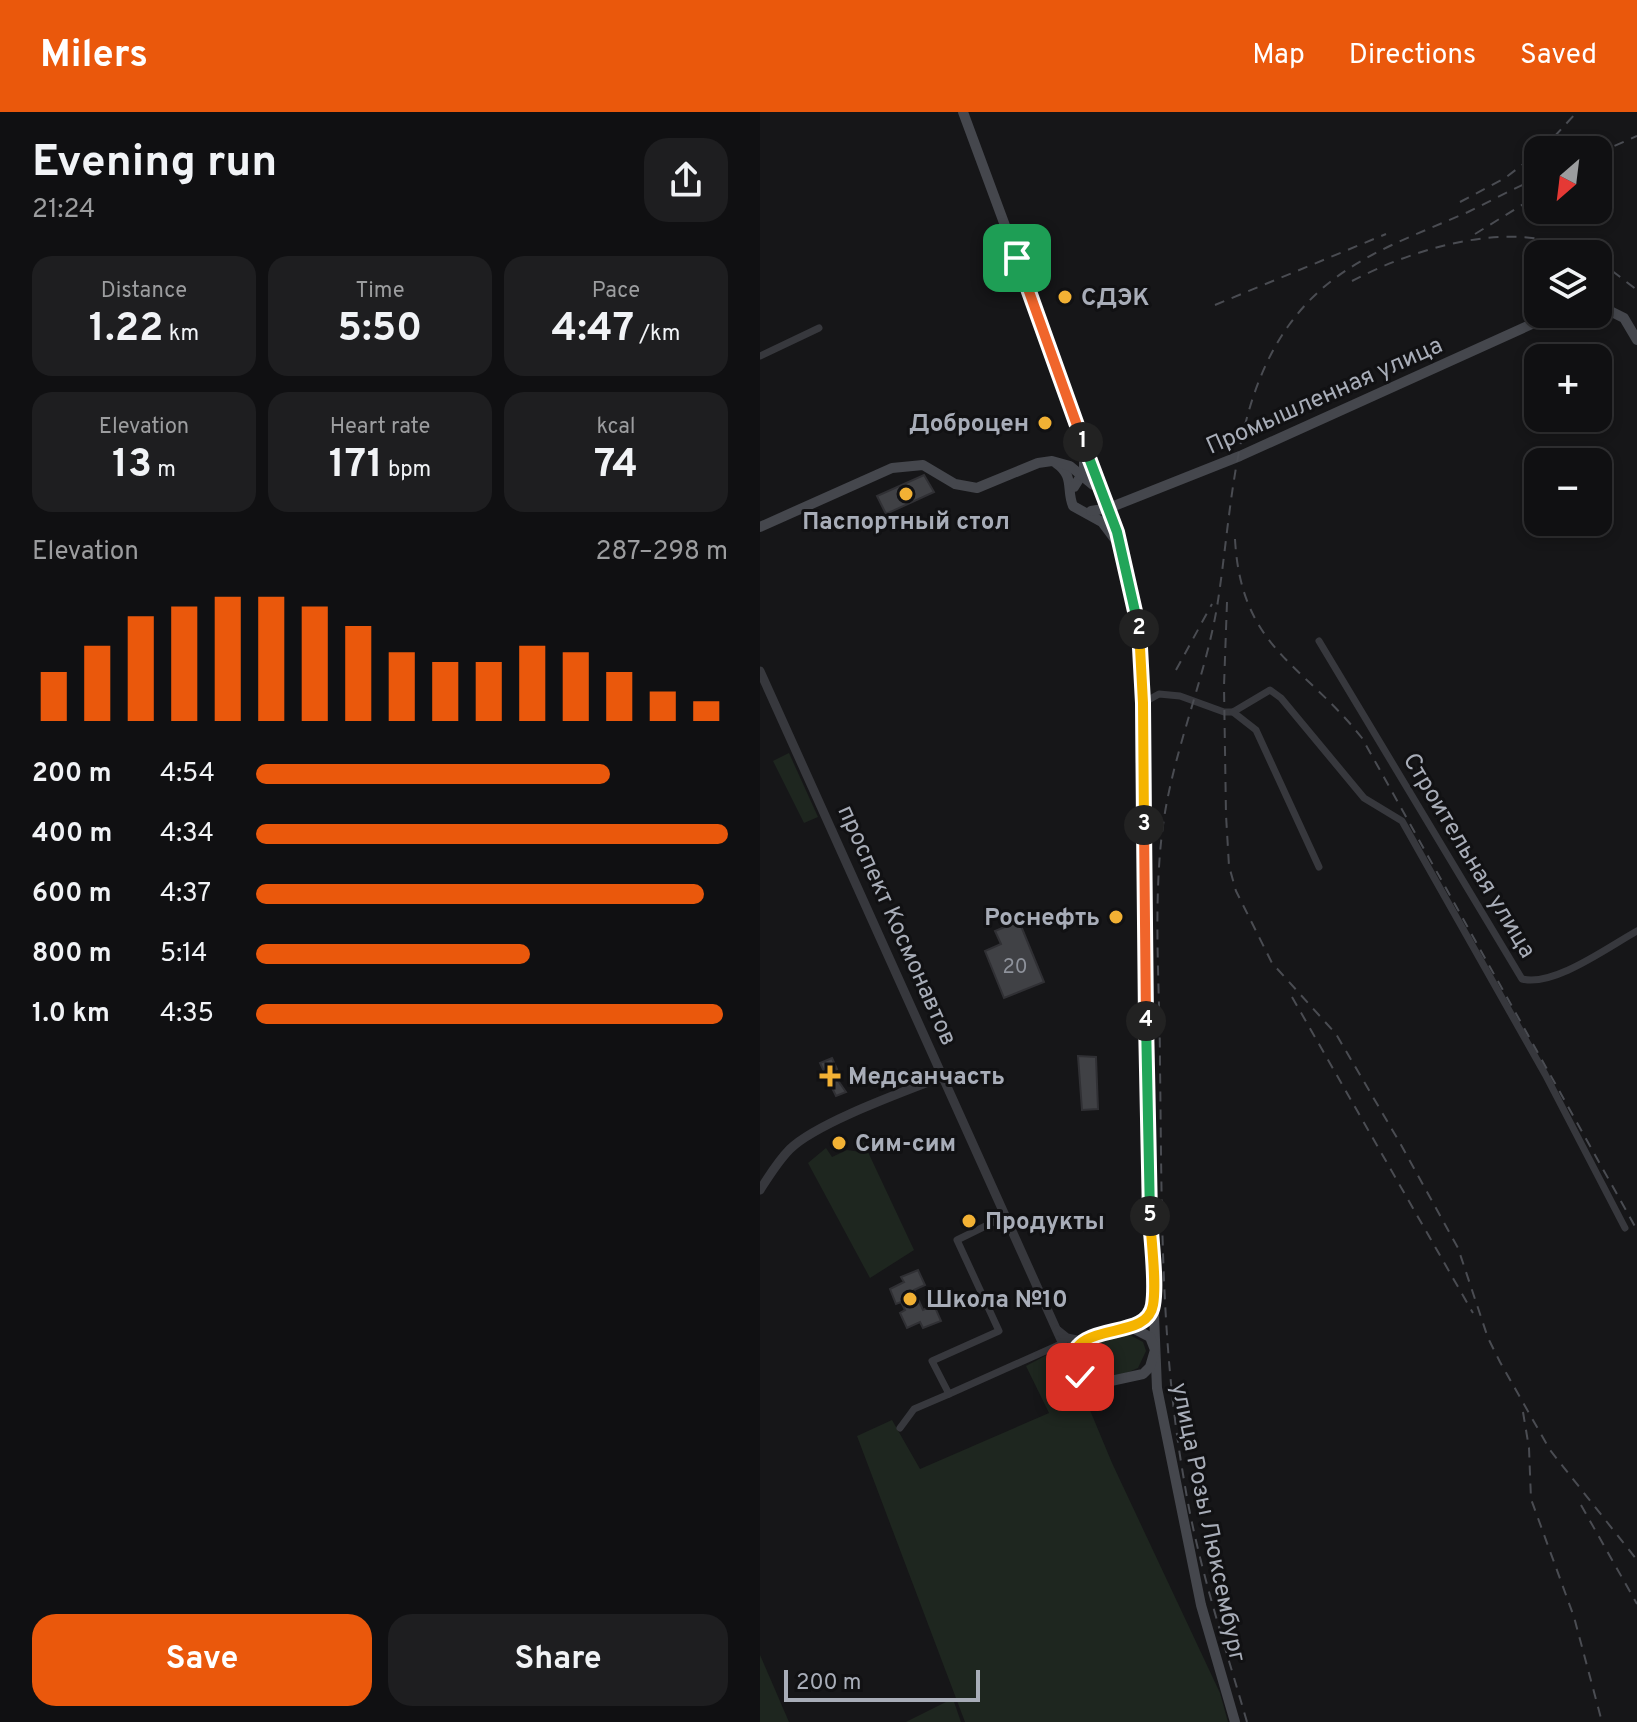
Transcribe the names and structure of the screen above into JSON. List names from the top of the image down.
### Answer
{
  "streets": {
    "main road": ["Промышленная улица", "улица Розы Люксембург"],
    "street": ["Строительная улица", "проспект Космонавтов"]
  },
  "crossings": [
    ["Промышленная улица", "улица Розы Люксембург"],
    ["проспект Космонавтов", "улица Розы Люксембург"]
  ],
  "places": {
    "other": [
      "СДЭК",
      "Доброцен",
      "Паспортный стол",
      "Роснефть",
      "Сим-сим",
      "Продукты",
      "Школа №10"
    ],
    "health": ["Медсанчасть"]
  },
  "house_numbers": ["20"],
  "scale_bar": "200 m",
  "north": "bottom left",
  "page": {
    "header": "Milers",
    "nav": ["Map", "Directions", "Saved"],
    "heading": ["Evening run", "21:24"],
    "map_buttons": ["+", "−"],
    "stats": [
      ["Distance", "1.22 km"],
      ["Time", "5:50"],
      ["Pace", "4:47 /km"],
      ["Elevation", "13 m"],
      ["Heart rate", "171 bpm"],
      ["kcal", "74"]
    ],
    "pins": [
      "1",
      "2",
      "3",
      "4",
      "5"
    ],
    "chart": ["Elevation", "287–298 m"],
    "list": [
      {
        "name": "200 m",
        "note": "4:54"
      },
      {
        "name": "400 m",
        "note": "4:34"
      },
      {
        "name": "600 m",
        "note": "4:37"
      },
      {
        "name": "800 m",
        "note": "5:14"
      },
      {
        "name": "1.0 km",
        "note": "4:35"
      }
    ],
    "buttons": ["Save", "Share"],
    "scale": "200 m"
  }
}
